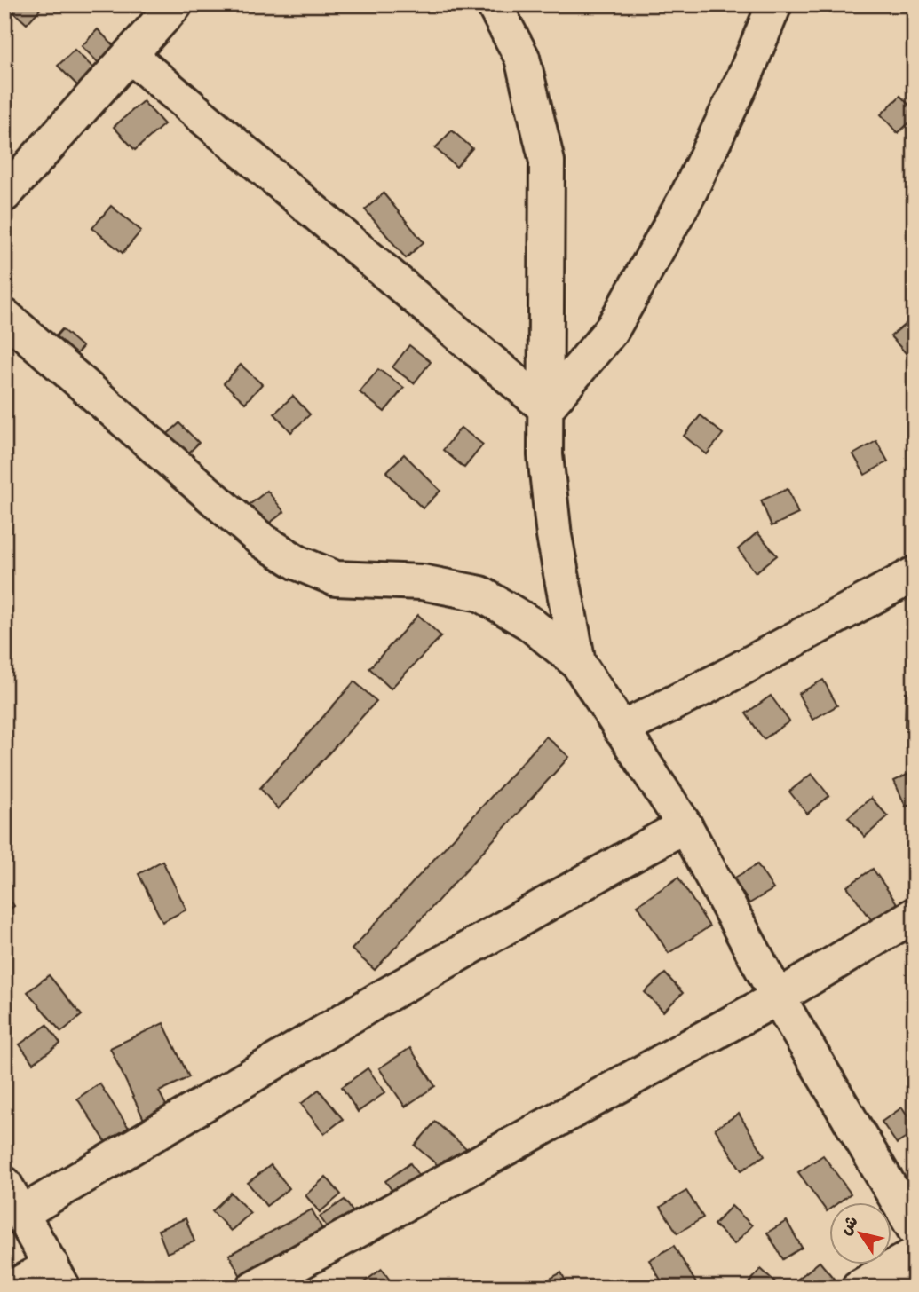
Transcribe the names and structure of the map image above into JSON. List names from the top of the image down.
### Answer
{
  "north": "top left"
}
